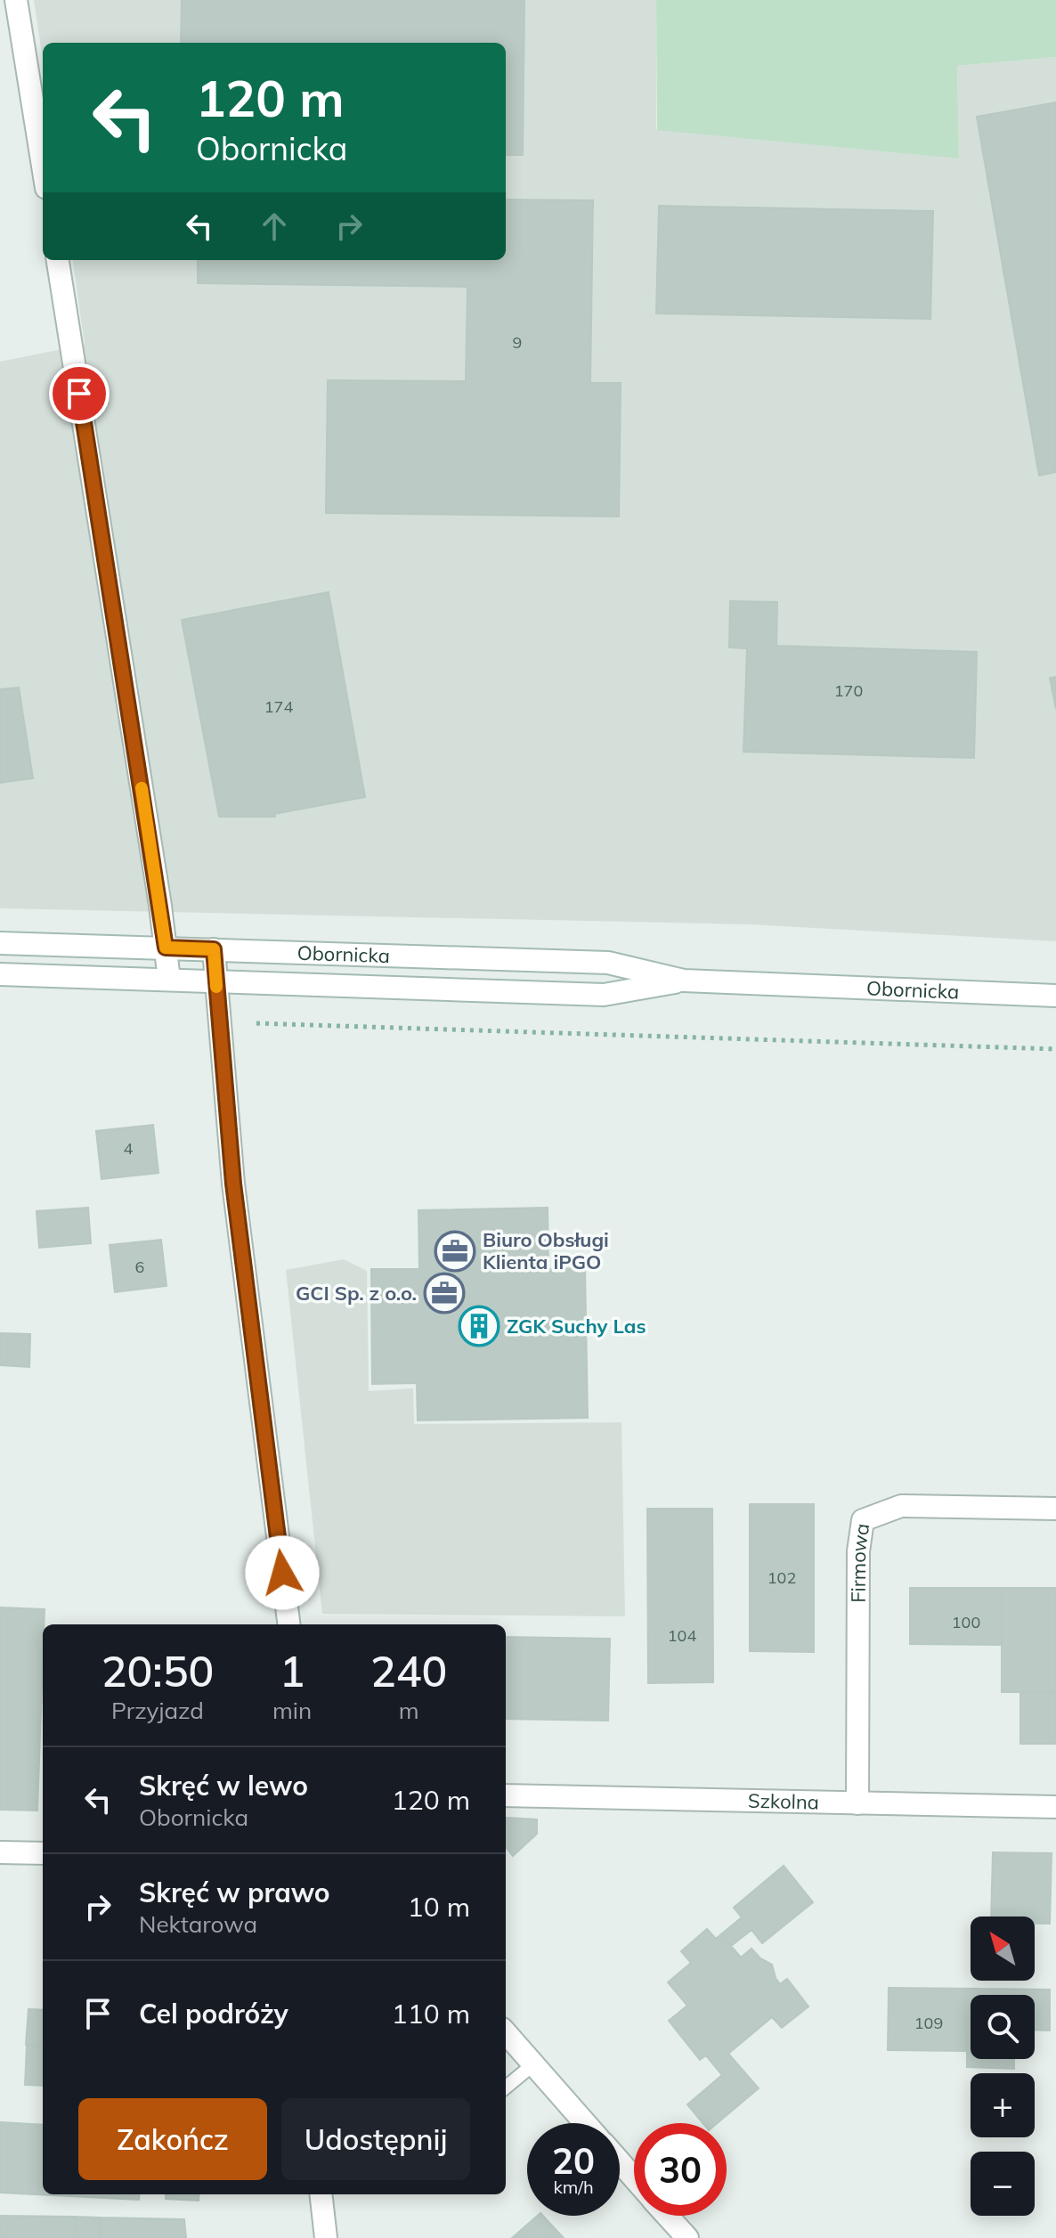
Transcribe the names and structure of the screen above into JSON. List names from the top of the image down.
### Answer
{
  "streets": {
    "street": ["Obornicka", "Firmowa", "Szkolna"]
  },
  "crossings": [
    ["Firmowa", "Szkolna"]
  ],
  "places": {
    "office": ["Biuro Obsługi Klienta iPGO", "GCI Sp. z o.o."],
    "building": ["ZGK Suchy Las"]
  },
  "house_numbers": [
    "9",
    "170",
    "174",
    "4",
    "6",
    "102",
    "100",
    "104",
    "109"
  ],
  "north": "top left",
  "page": {
    "turn": ["120 m", "Obornicka"],
    "eta": [
      "20:50",
      "Przyjazd",
      "1",
      "min",
      "240",
      "m"
    ],
    "list": [
      {
        "name": "Skręć w lewo",
        "note": "Obornicka",
        "value": "120 m"
      },
      {
        "name": "Skręć w prawo",
        "note": "Nektarowa",
        "value": "10 m"
      },
      {
        "name": "Cel podróży",
        "value": "110 m"
      }
    ],
    "map_buttons": ["+", "−"],
    "buttons": ["Zakończ", "Udostępnij"],
    "speed": "20 km/h",
    "limit": "30"
  }
}
